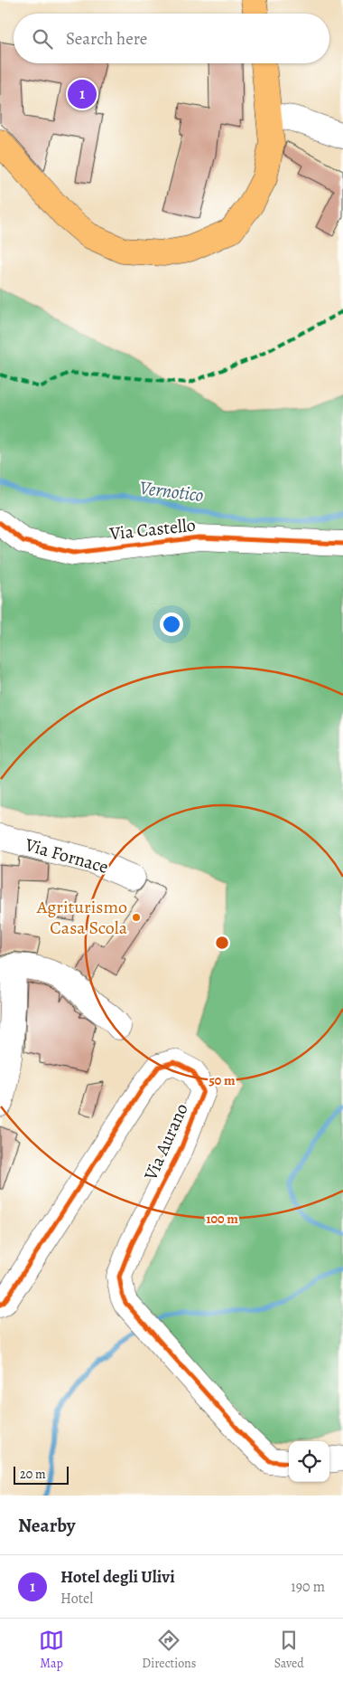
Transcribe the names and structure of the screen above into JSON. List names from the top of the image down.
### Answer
{
  "streets": {
    "street": ["Via Castello", "Via Fornace", "Via Aurano"]
  },
  "water": ["Vernotico"],
  "places": ["Agriturismo Casa Scola"],
  "scale_bar": "20 m",
  "page": {
    "search": "Search here",
    "pins": "1",
    "scale": "20 m",
    "heading": "Nearby",
    "list": [
      {
        "mark": "1",
        "name": "Hotel degli Ulivi",
        "note": "Hotel",
        "value": "190 m"
      }
    ],
    "nav": ["Map", "Directions", "Saved"]
  },
  "rings": ["50 m", "100 m"]
}
